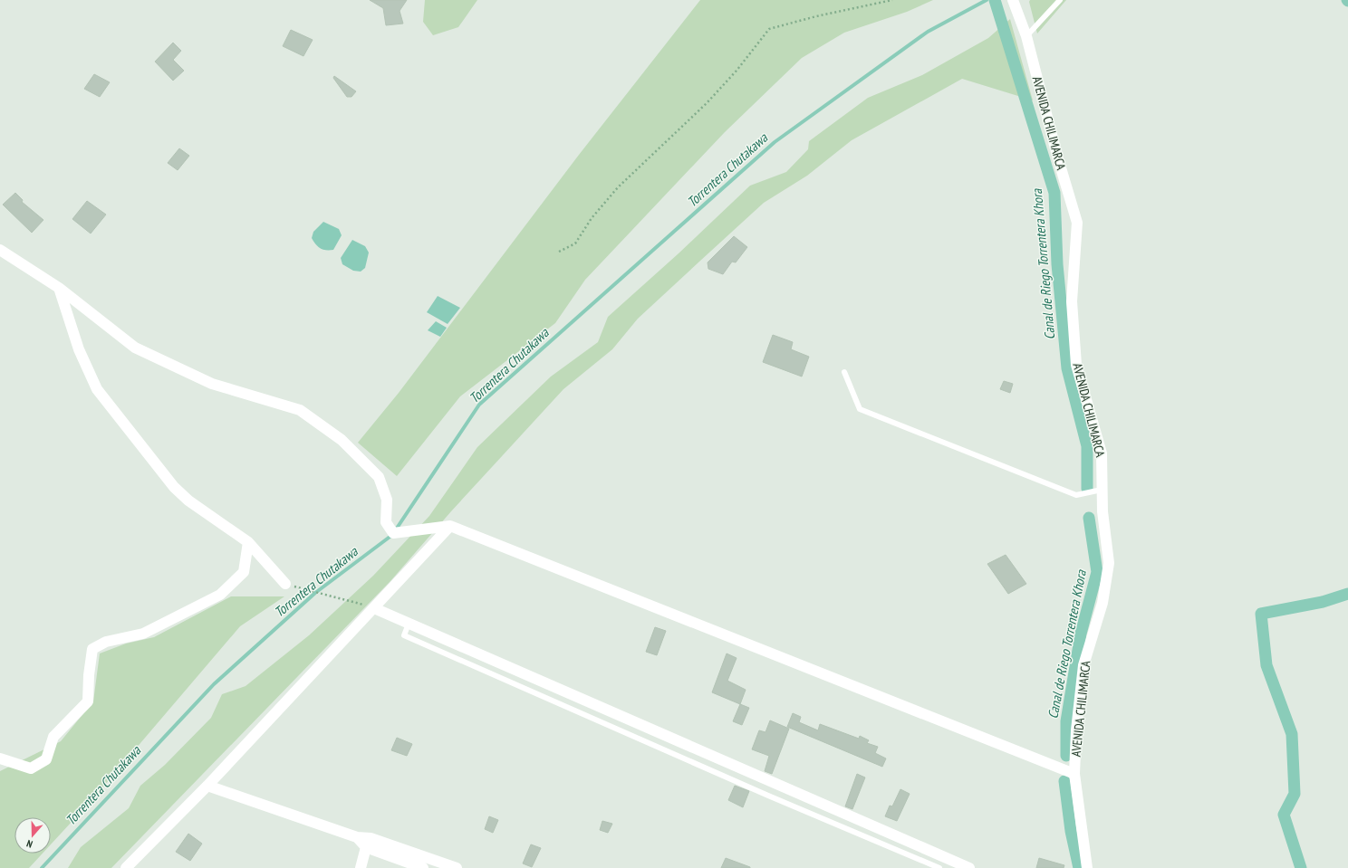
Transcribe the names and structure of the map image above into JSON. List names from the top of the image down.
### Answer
{
  "streets": {
    "street": ["AVENIDA CHILIMARCA"]
  },
  "water": ["Torrentera Chutakawa", "Canal de Riego Torrentera Khora"],
  "north": "bottom"
}
